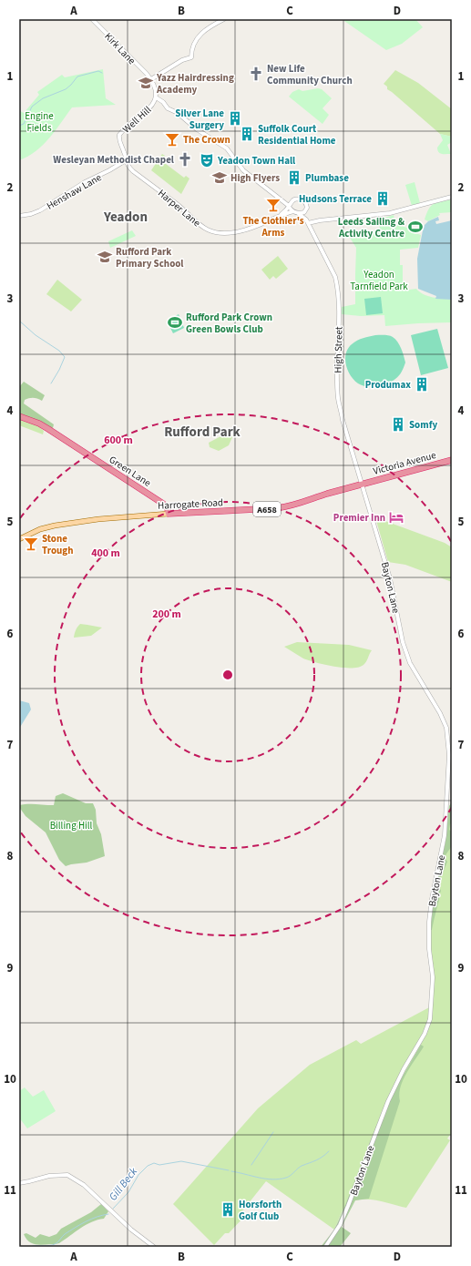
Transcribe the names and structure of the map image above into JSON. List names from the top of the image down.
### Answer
{
  "streets": {
    "highway": [
      "Victoria Avenue",
      "Green Lane",
      "Harrogate Road",
      "A658"
    ],
    "street": [
      "Kirk Lane",
      "Well Hill",
      "Henshaw Lane",
      "Harper Lane",
      "High Street",
      "Bayton Lane"
    ]
  },
  "crossings": [
    ["Kirk Lane", "Well Hill"],
    ["Kirk Lane", "High Street"],
    ["Well Hill", "Harper Lane"],
    ["Well Hill", "High Street"],
    ["Henshaw Lane", "Harper Lane"],
    ["Harper Lane", "High Street"],
    ["High Street", "Victoria Avenue"],
    ["High Street", "Harrogate Road"],
    ["High Street", "Bayton Lane"],
    ["Victoria Avenue", "Harrogate Road"],
    ["Victoria Avenue", "Bayton Lane"],
    ["Green Lane", "Harrogate Road"],
    ["Harrogate Road", "Bayton Lane"]
  ],
  "districts": ["Yeadon", "Rufford Park"],
  "water": ["Gill Beck"],
  "parks": ["Engine Fields", "Yeadon Tarnfield Park", "Billing Hill"],
  "places": {
    "church": ["New Life Community Church", "Wesleyan Methodist Chapel"],
    "school or university": ["Yazz Hairdressing Academy", "High Flyers", "Rufford Park Primary School"],
    "building": [
      "Silver Lane Surgery",
      "Suffolk Court Residential Home",
      "Plumbase",
      "Hudsons Terrace",
      "Produmax",
      "Somfy",
      "Horsforth Golf Club"
    ],
    "bar": ["The Crown", "The Clothier's Arms", "Stone Trough"],
    "theatre": ["Yeadon Town Hall"],
    "sports": ["Leeds Sailing & Activity Centre", "Rufford Park Crown Green Bowls Club"],
    "hotel": ["Premier Inn"]
  },
  "grid": {
    "columns": [
      "A",
      "B",
      "C",
      "D"
    ],
    "rows": [
      "1",
      "2",
      "3",
      "4",
      "5",
      "6",
      "7",
      "8",
      "9",
      "10",
      "11"
    ]
  },
  "rings": ["600 m", "400 m", "200 m"]
}
